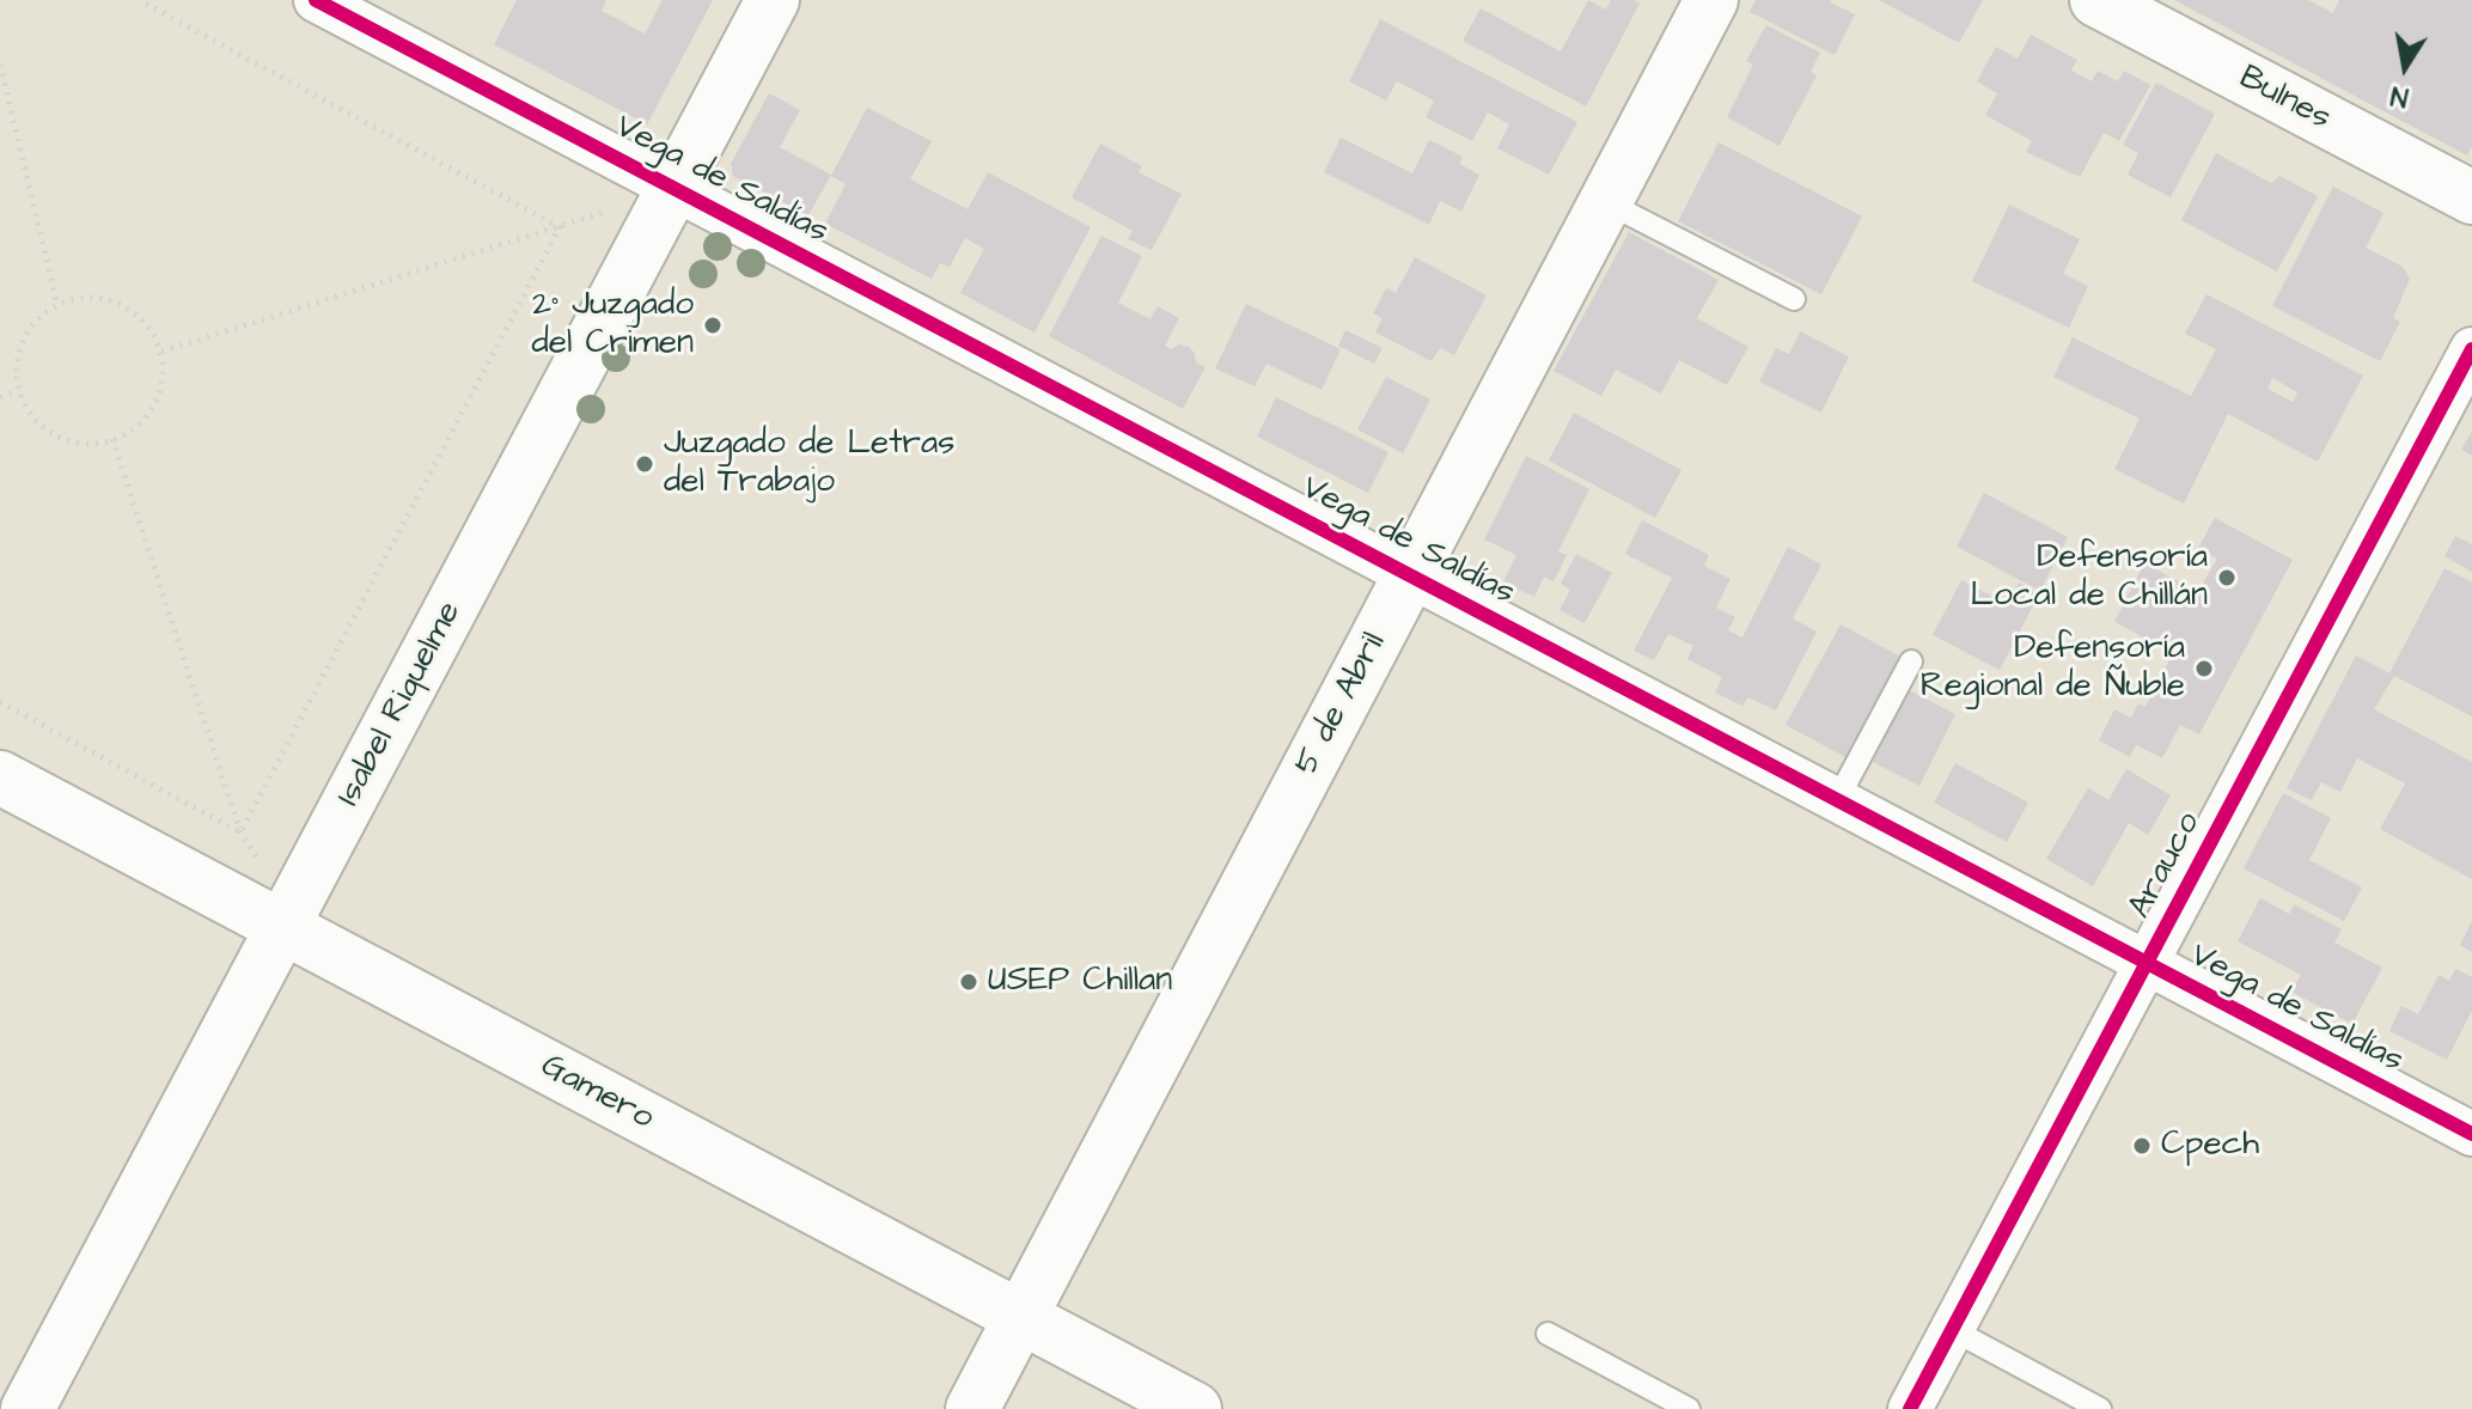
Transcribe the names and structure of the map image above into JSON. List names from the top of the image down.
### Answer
{
  "streets": {
    "street": [
      "Bulnes",
      "Vega de Saldías",
      "Isabel Riquelme",
      "5 de Abril",
      "Arauco",
      "Gamero"
    ]
  },
  "crossings": [
    ["Vega de Saldías", "Isabel Riquelme"],
    ["Vega de Saldías", "5 de Abril"],
    ["Vega de Saldías", "Arauco"],
    ["Isabel Riquelme", "Gamero"],
    ["5 de Abril", "Gamero"]
  ],
  "places": [
    "2° Juzgado del Crimen",
    "Juzgado de Letras del Trabajo",
    "Defensoría Local de Chillán",
    "Defensoría Regional de Ñuble",
    "USEP Chillan",
    "Cpech"
  ],
  "north": "bottom"
}
